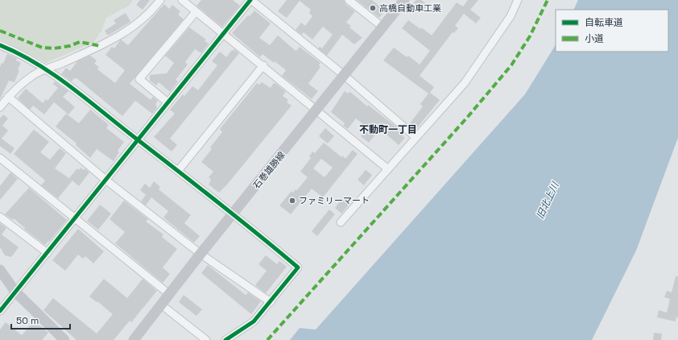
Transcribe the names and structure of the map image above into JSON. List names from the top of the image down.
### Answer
{
  "streets": {
    "main road": ["石巻雄勝線"]
  },
  "districts": ["不動町一丁目"],
  "water": ["旧北上川"],
  "places": ["高橋自動車工業", "ファミリーマート"],
  "legend": ["自転車道", "小道"],
  "scale_bar": "50 m"
}
